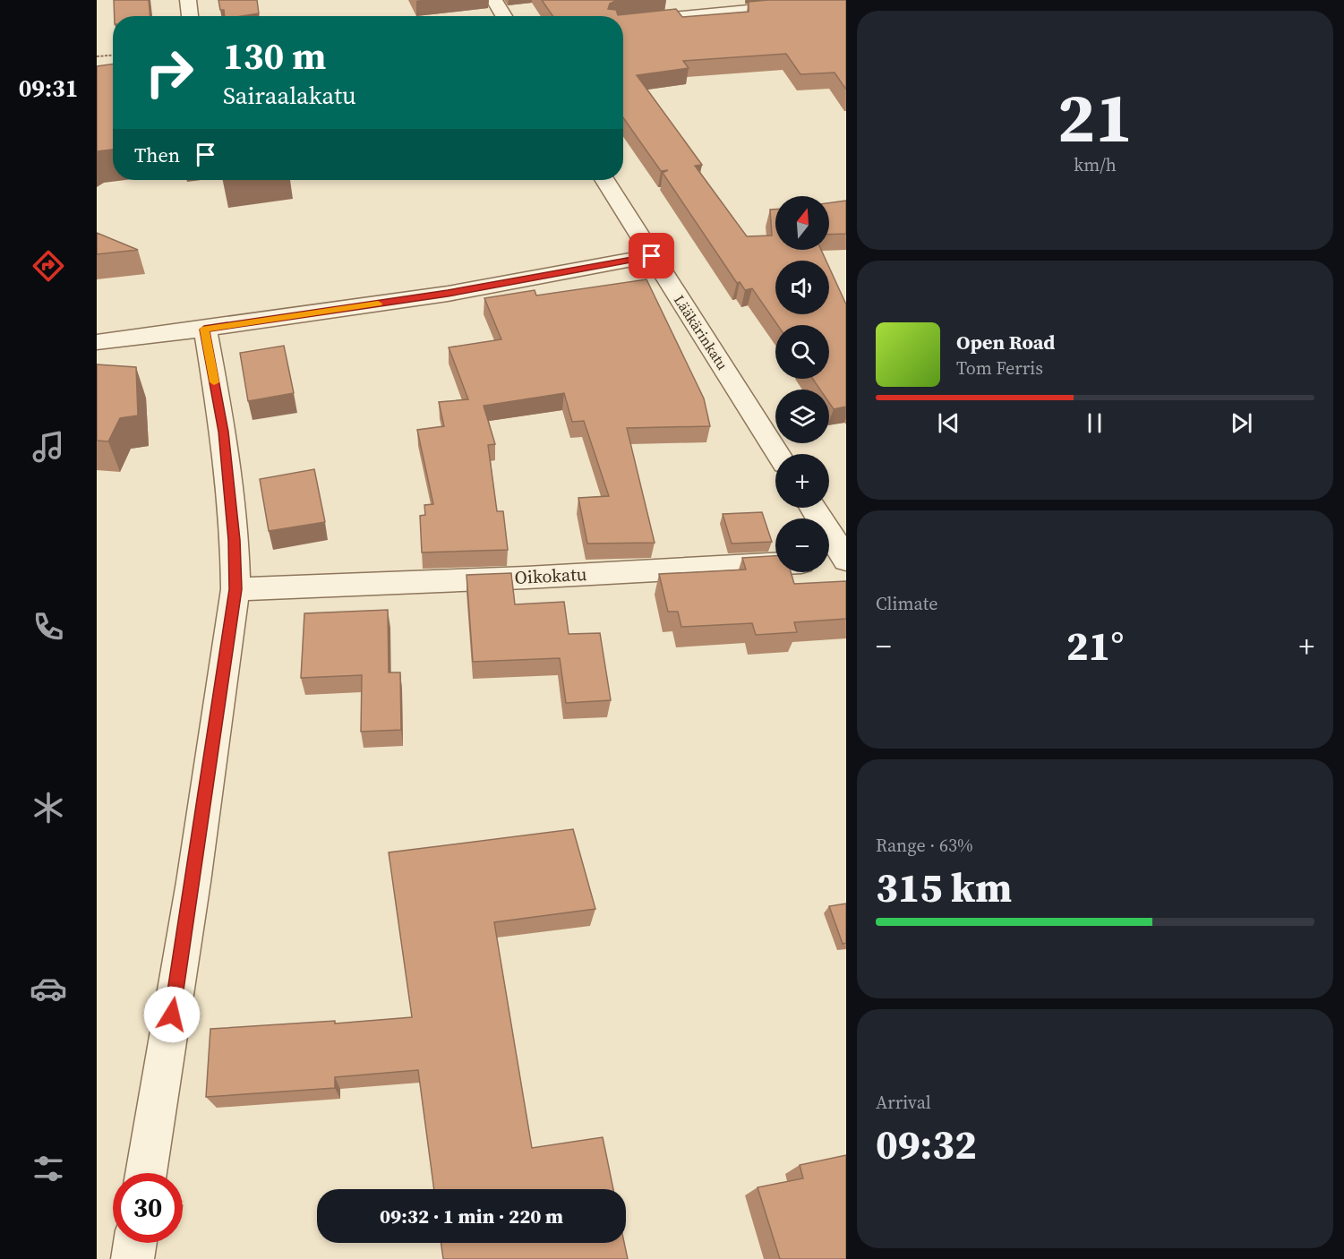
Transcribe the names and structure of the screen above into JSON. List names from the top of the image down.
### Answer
{
  "streets": {
    "street": ["Lääkärinkatu", "Oikokatu"]
  },
  "north": "top",
  "page": {
    "tabs": "09:31",
    "tile": [
      ["21", "km/h"],
      "Climate",
      ["Range · 63%", "315 km"],
      ["Arrival", "09:32"]
    ],
    "turn": ["130 m", "Sairaalakatu"],
    "then": "Then",
    "map_buttons": ["+", "−"],
    "song": ["Open Road", "Tom Ferris"],
    "heat": ["−", "21°", "+"],
    "limit": "30",
    "trip": "09:32 · 1 min · 220 m"
  }
}
